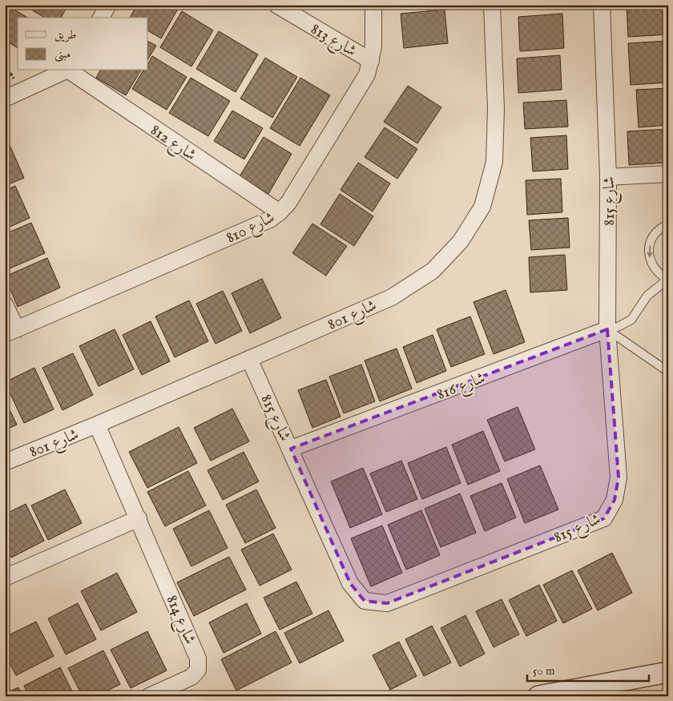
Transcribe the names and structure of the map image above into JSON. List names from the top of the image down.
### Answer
{
  "streets": {
    "street": [
      "شارع 813",
      "شارع 812",
      "شارع 815",
      "شارع 810",
      "شارع 801",
      "شارع 816",
      "شارع 814"
    ]
  },
  "crossings": [
    ["شارع 813", "شارع 810"],
    ["شارع 812", "شارع 810"],
    ["شارع 815", "شارع 801"],
    ["شارع 815", "شارع 816"],
    ["شارع 801", "شارع 814"]
  ],
  "legend": ["طريق", "مبنى"],
  "scale_bar": "50 m"
}
